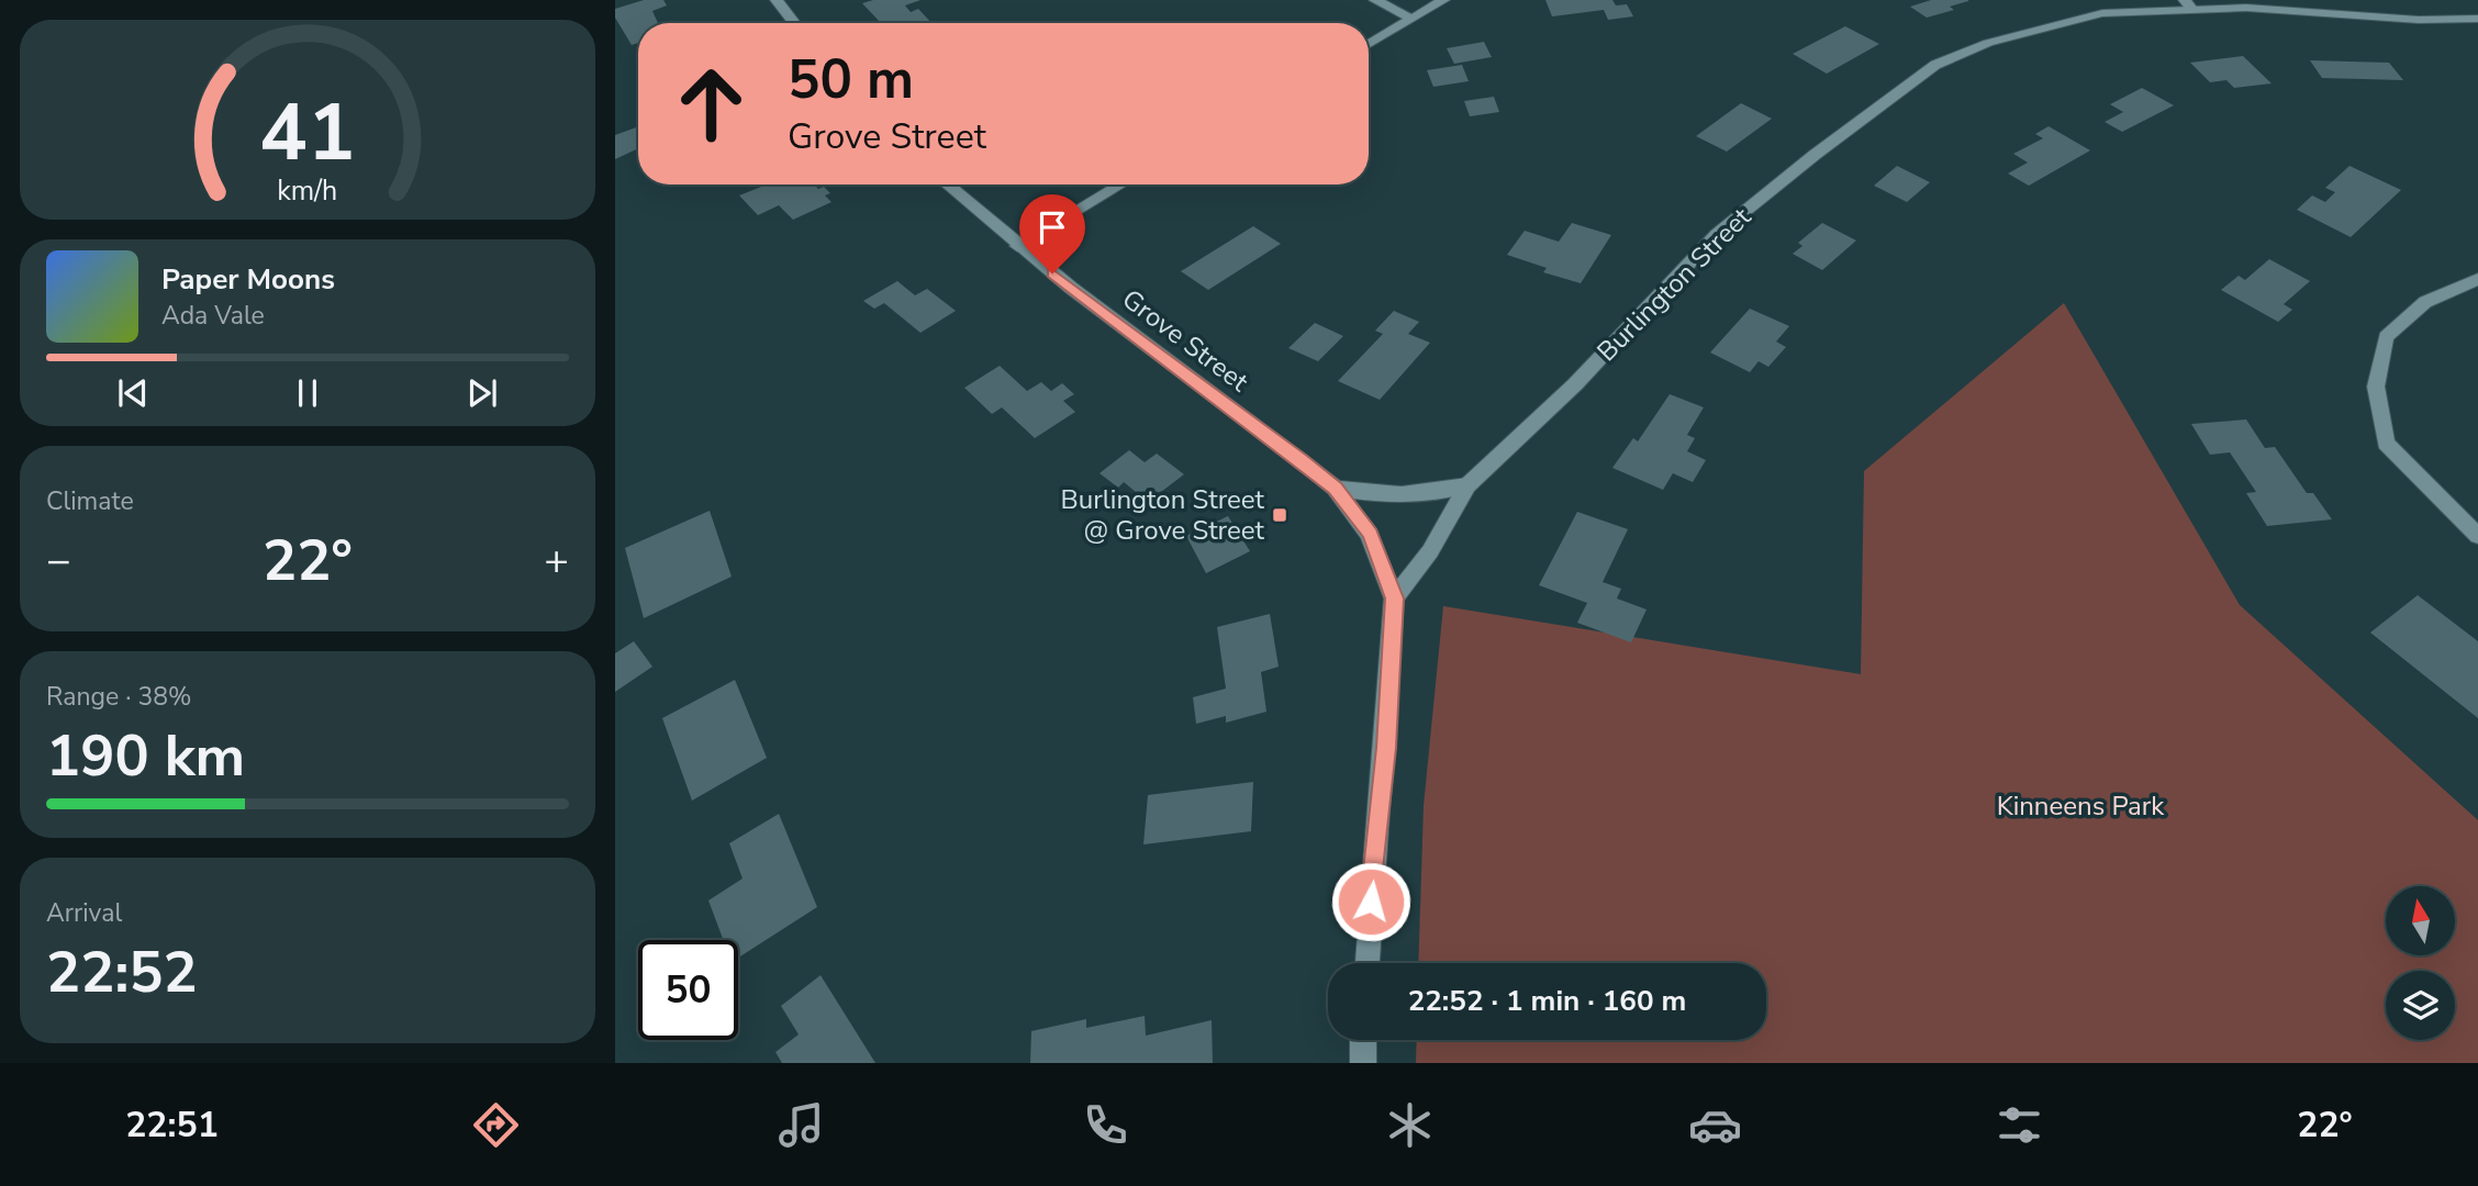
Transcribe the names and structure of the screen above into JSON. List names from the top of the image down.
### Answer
{
  "streets": {
    "street": ["Burlington Street", "Grove Street"]
  },
  "crossings": [
    ["Burlington Street", "Grove Street"]
  ],
  "parks": ["Kinneens Park"],
  "places": {
    "transit": ["Burlington Street @ Grove Street"]
  },
  "north": "top",
  "page": {
    "turn": ["50 m", "Grove Street"],
    "song": ["Paper Moons", "Ada Vale"],
    "tile": [
      "Climate",
      ["Range · 38%", "190 km"],
      ["Arrival", "22:52"]
    ],
    "heat": ["−", "22°", "+"],
    "limit": "50",
    "trip": "22:52 · 1 min · 160 m",
    "tabs": ["22:51", "22°"],
    "gauge": ["41", "km/h"]
  }
}
